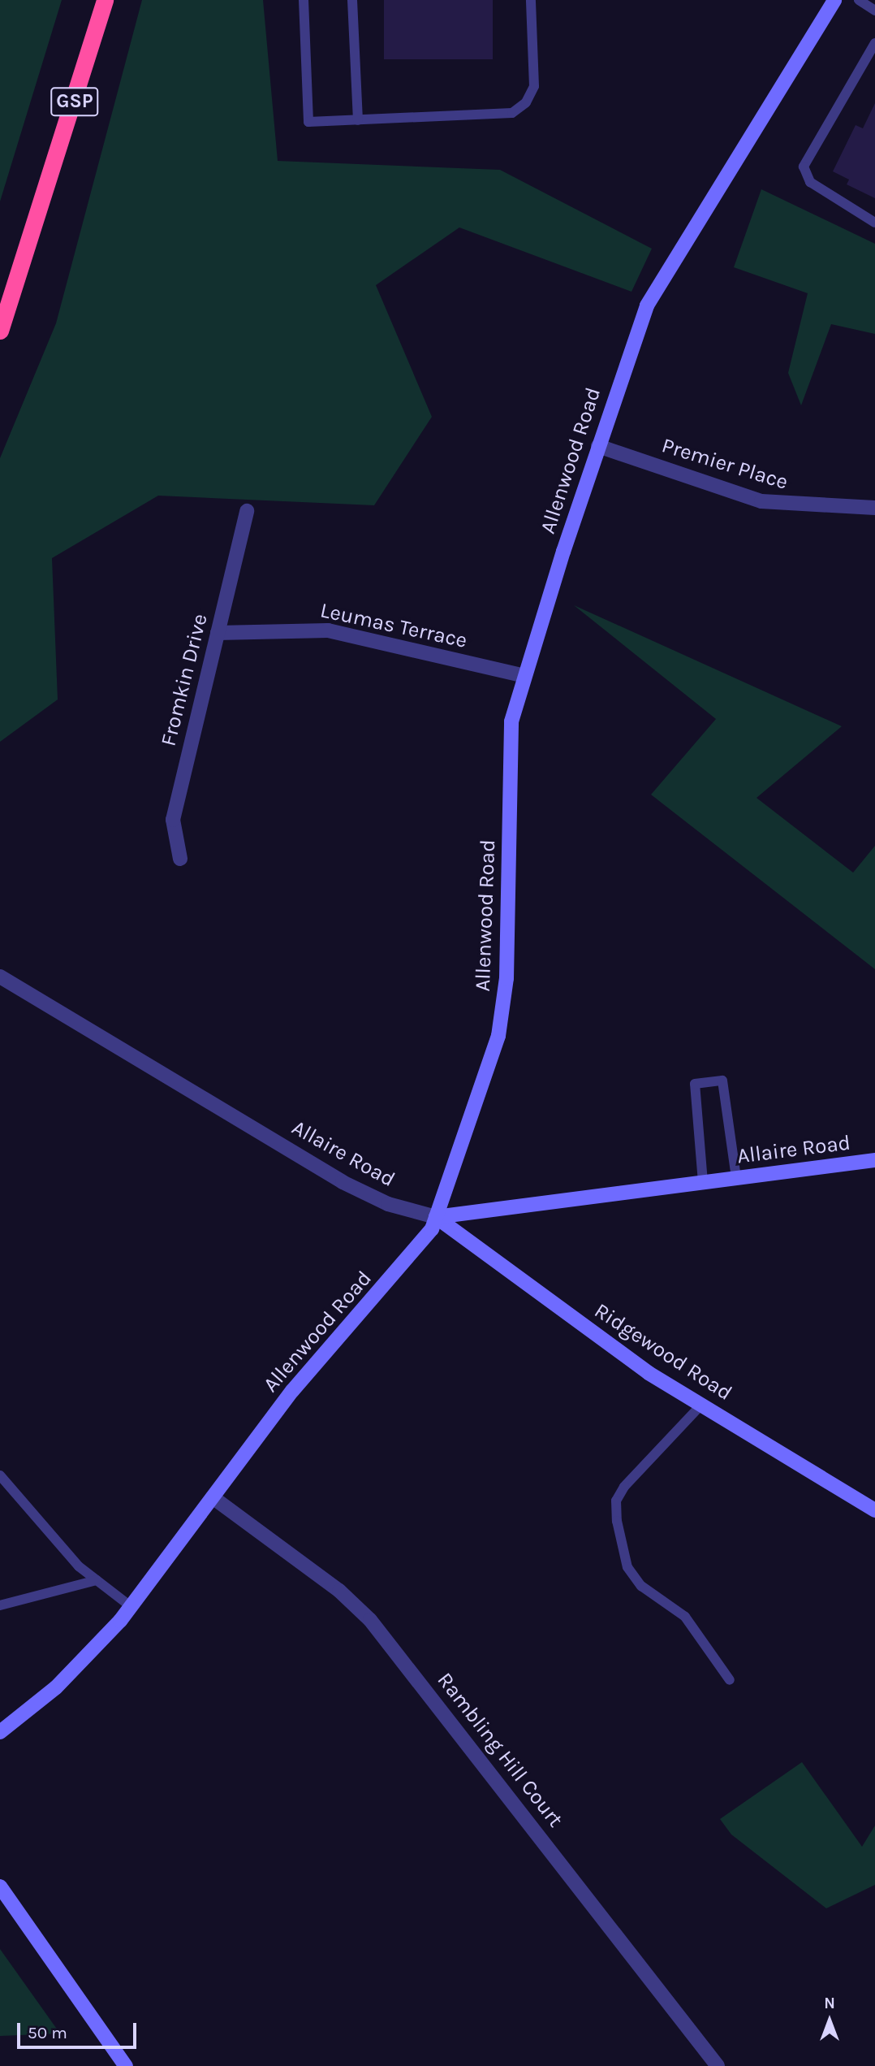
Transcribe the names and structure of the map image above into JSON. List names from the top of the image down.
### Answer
{
  "streets": {
    "highway": ["GSP"],
    "street": [
      "Allenwood Road",
      "Premier Place",
      "Leumas Terrace",
      "Fromkin Drive",
      "Allaire Road",
      "Ridgewood Road",
      "Rambling Hill Court"
    ]
  },
  "crossings": [
    ["Allenwood Road", "Premier Place"],
    ["Allenwood Road", "Leumas Terrace"],
    ["Allenwood Road", "Allaire Road"],
    ["Allenwood Road", "Ridgewood Road"],
    ["Allenwood Road", "Rambling Hill Court"],
    ["Leumas Terrace", "Fromkin Drive"],
    ["Allaire Road", "Ridgewood Road"]
  ],
  "scale_bar": "50 m",
  "north": "top"
}
